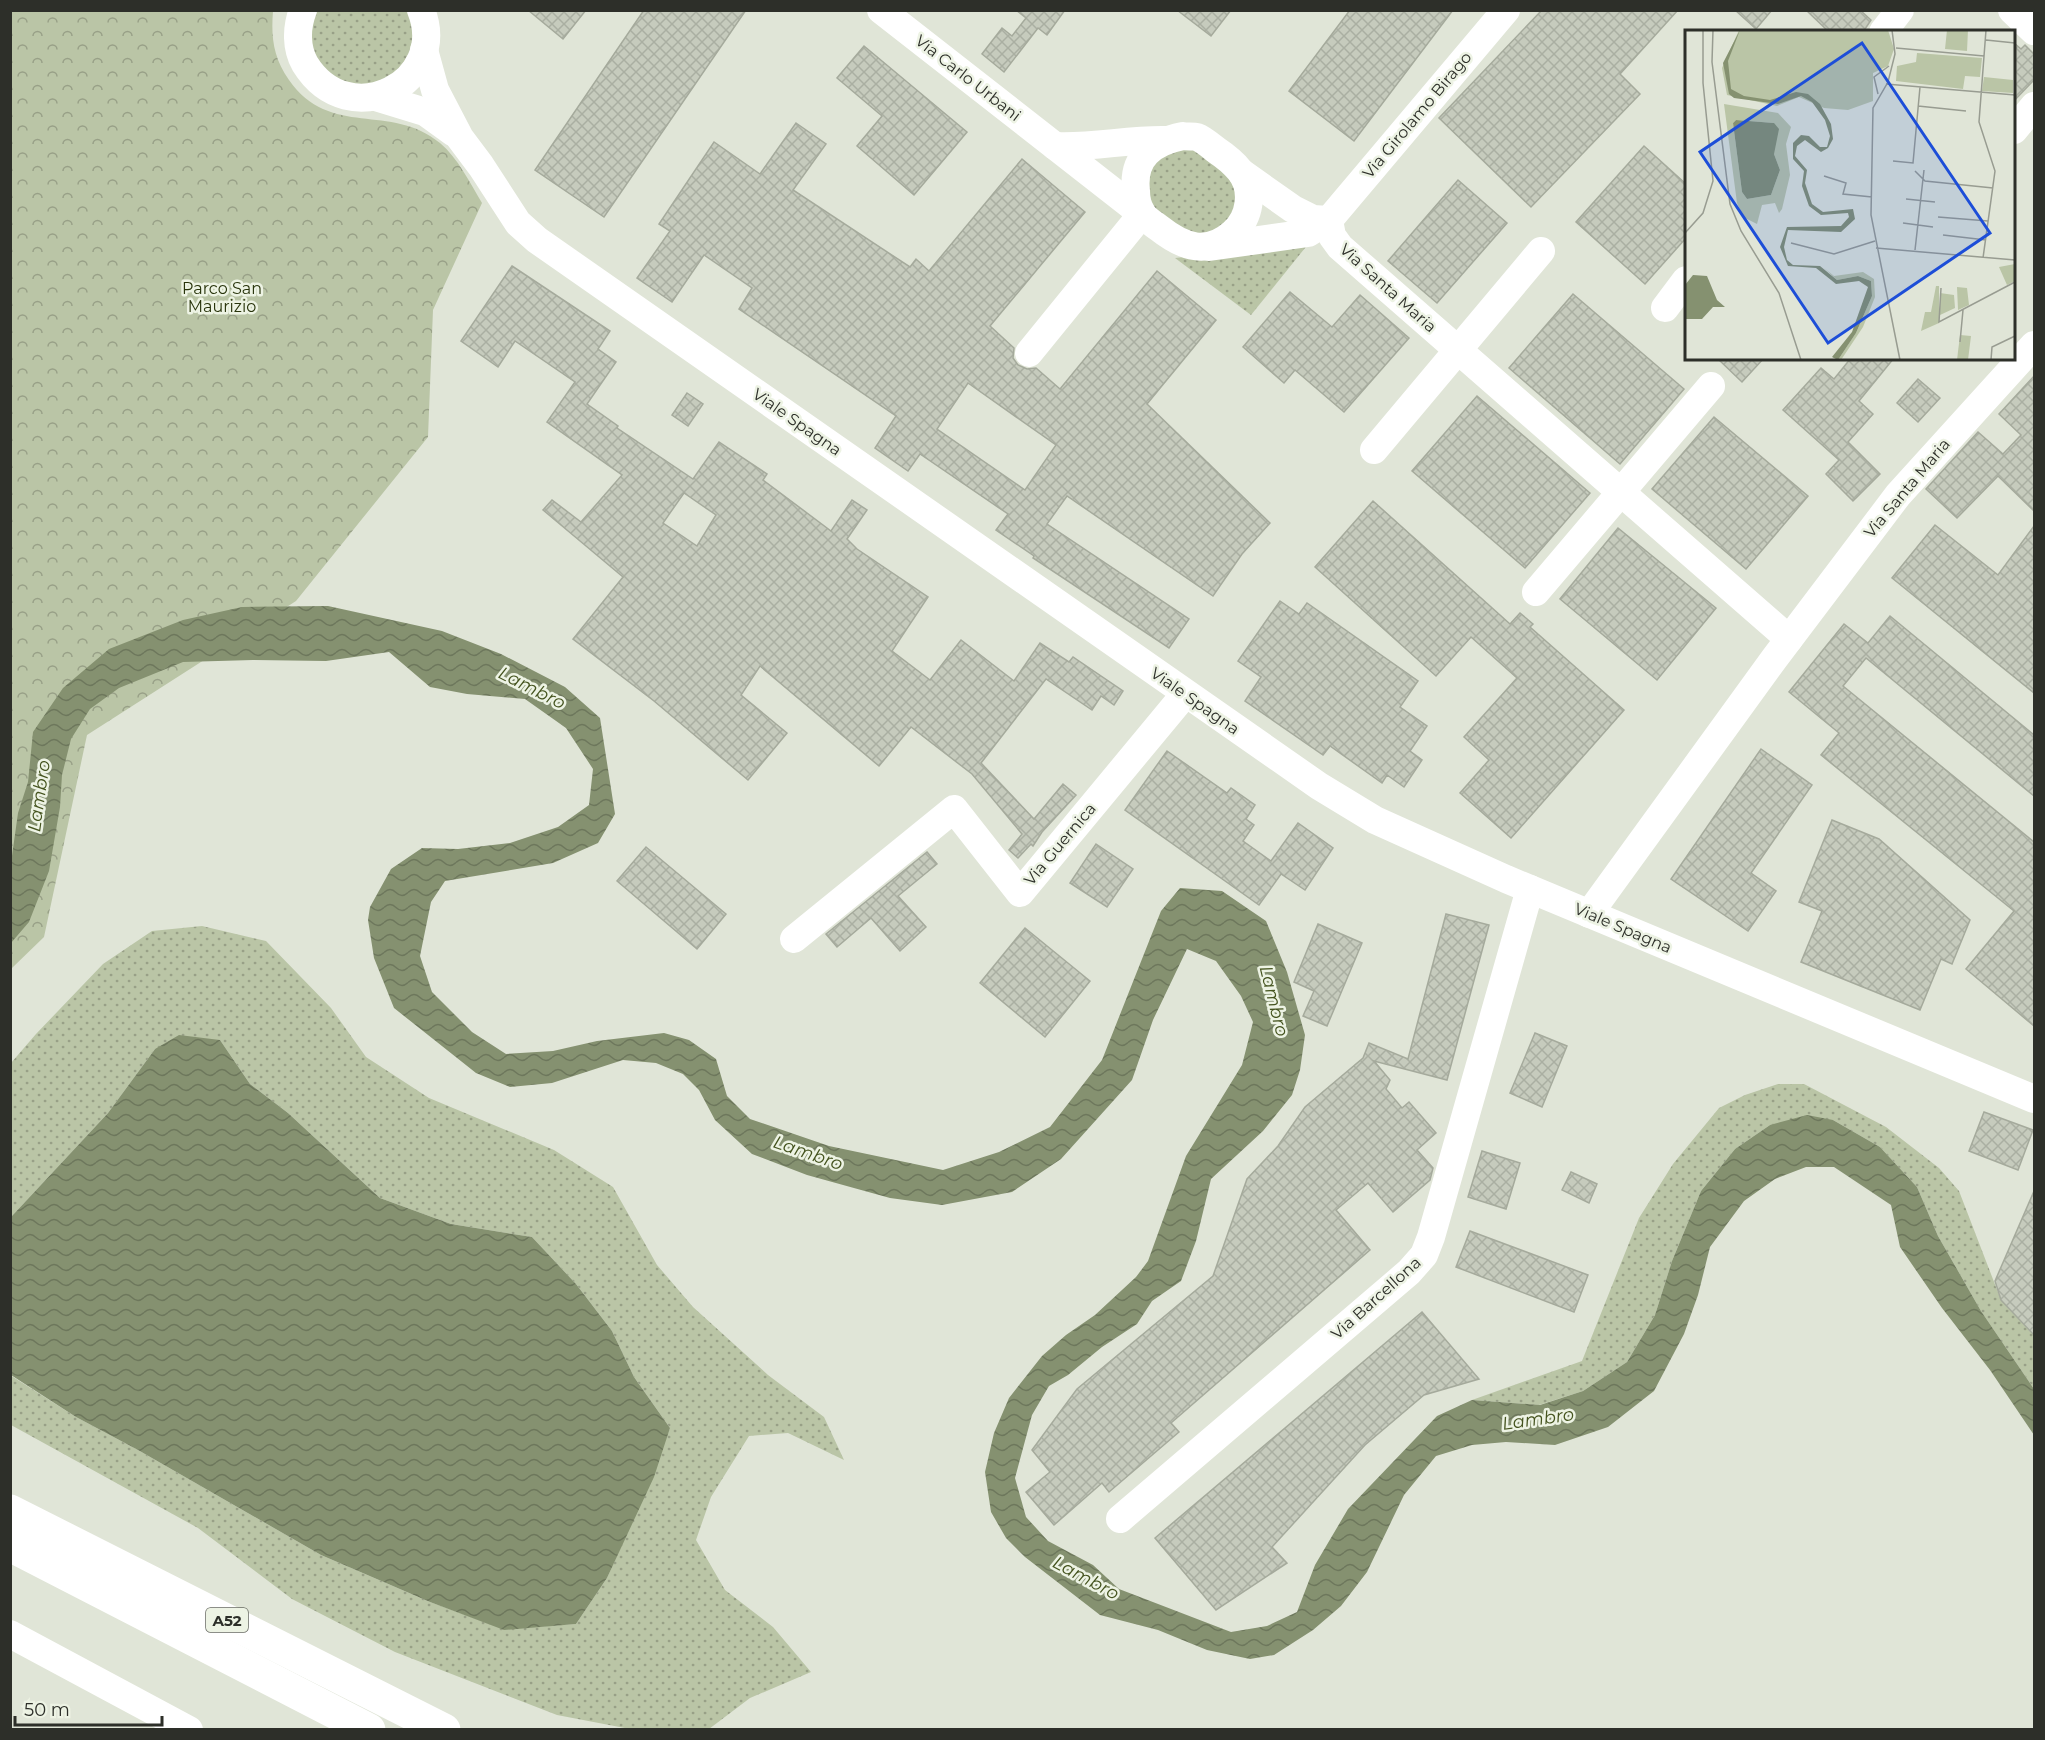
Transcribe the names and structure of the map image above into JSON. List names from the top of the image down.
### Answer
{
  "streets": {
    "highway": ["A52"],
    "street": [
      "Via Carlo Urbani",
      "Via Girolamo Birago",
      "Via Santa Maria",
      "Viale Spagna",
      "Via Guernica",
      "Via Barcellona"
    ]
  },
  "crossings": [
    ["Via Carlo Urbani", "Via Girolamo Birago"],
    ["Via Girolamo Birago", "Via Santa Maria"],
    ["Via Santa Maria", "Viale Spagna"],
    ["Viale Spagna", "Via Guernica"],
    ["Viale Spagna", "Via Barcellona"]
  ],
  "water": ["Lambro"],
  "parks": ["Parco San Maurizio"],
  "scale_bar": "50 m"
}
